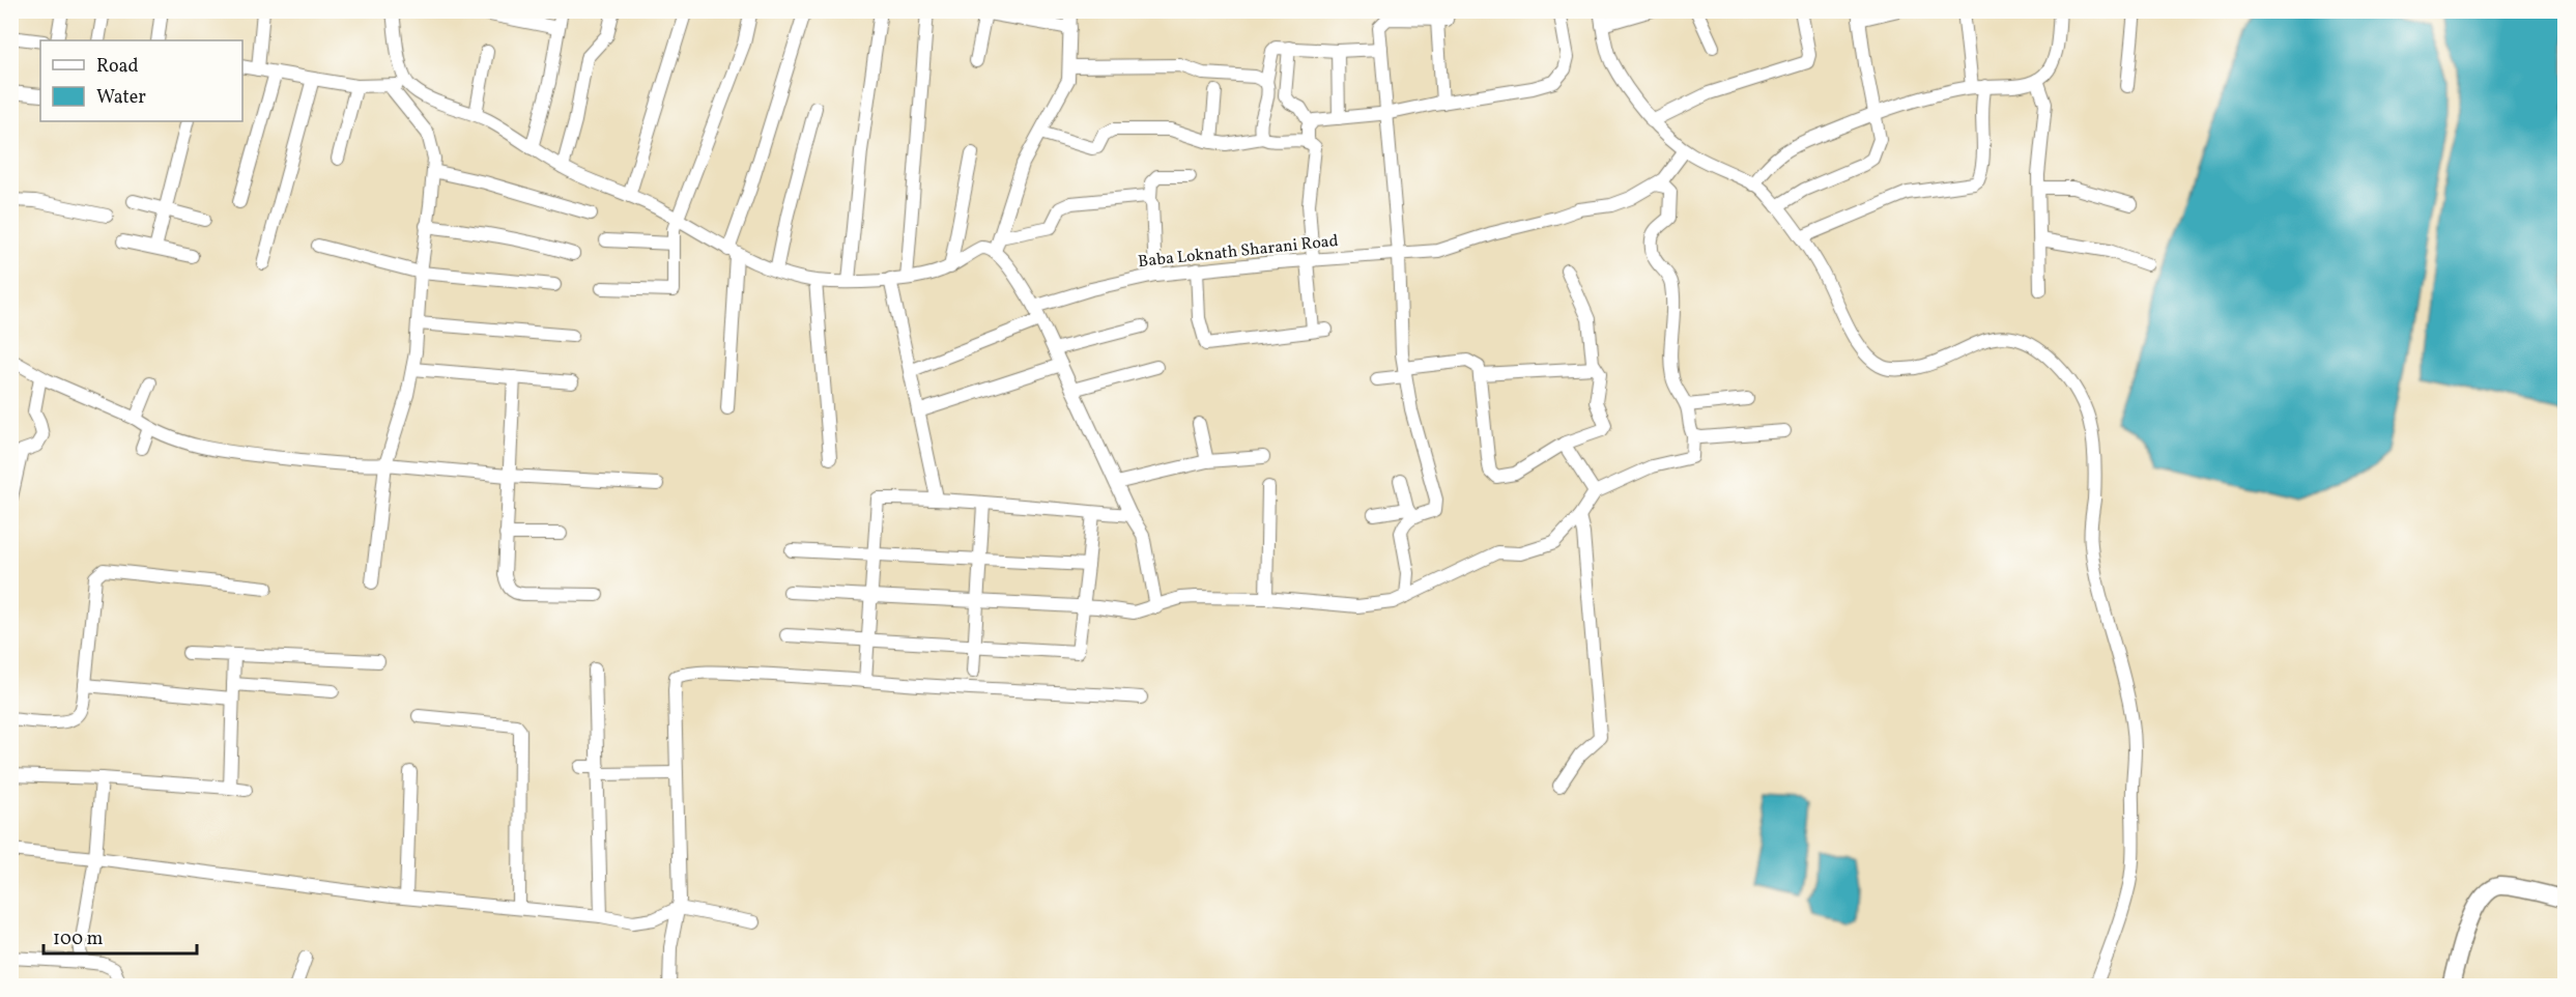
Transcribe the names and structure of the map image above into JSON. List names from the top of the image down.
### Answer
{
  "streets": {
    "street": ["Baba Loknath Sharani Road"]
  },
  "legend": ["Road", "Water"],
  "scale_bar": "100 m"
}
